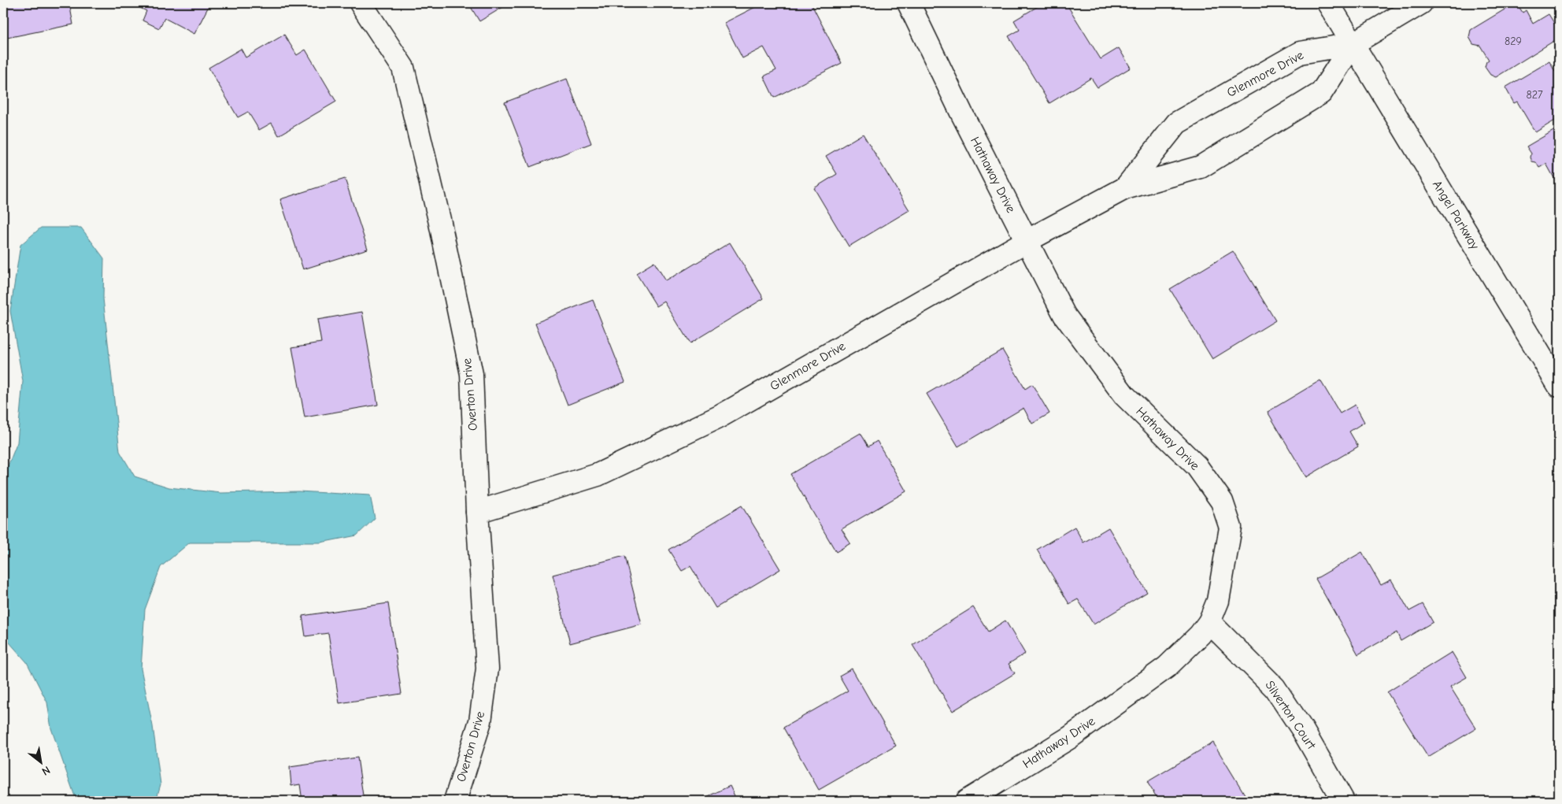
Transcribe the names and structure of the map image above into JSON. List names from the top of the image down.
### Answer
{
  "streets": {
    "street": [
      "Glenmore Drive",
      "Hathaway Drive",
      "Angel Parkway",
      "Overton Drive",
      "Silverton Court"
    ]
  },
  "crossings": [
    ["Glenmore Drive", "Hathaway Drive"],
    ["Glenmore Drive", "Angel Parkway"],
    ["Glenmore Drive", "Overton Drive"],
    ["Hathaway Drive", "Silverton Court"]
  ],
  "house_numbers": ["829", "827"],
  "north": "bottom right"
}
